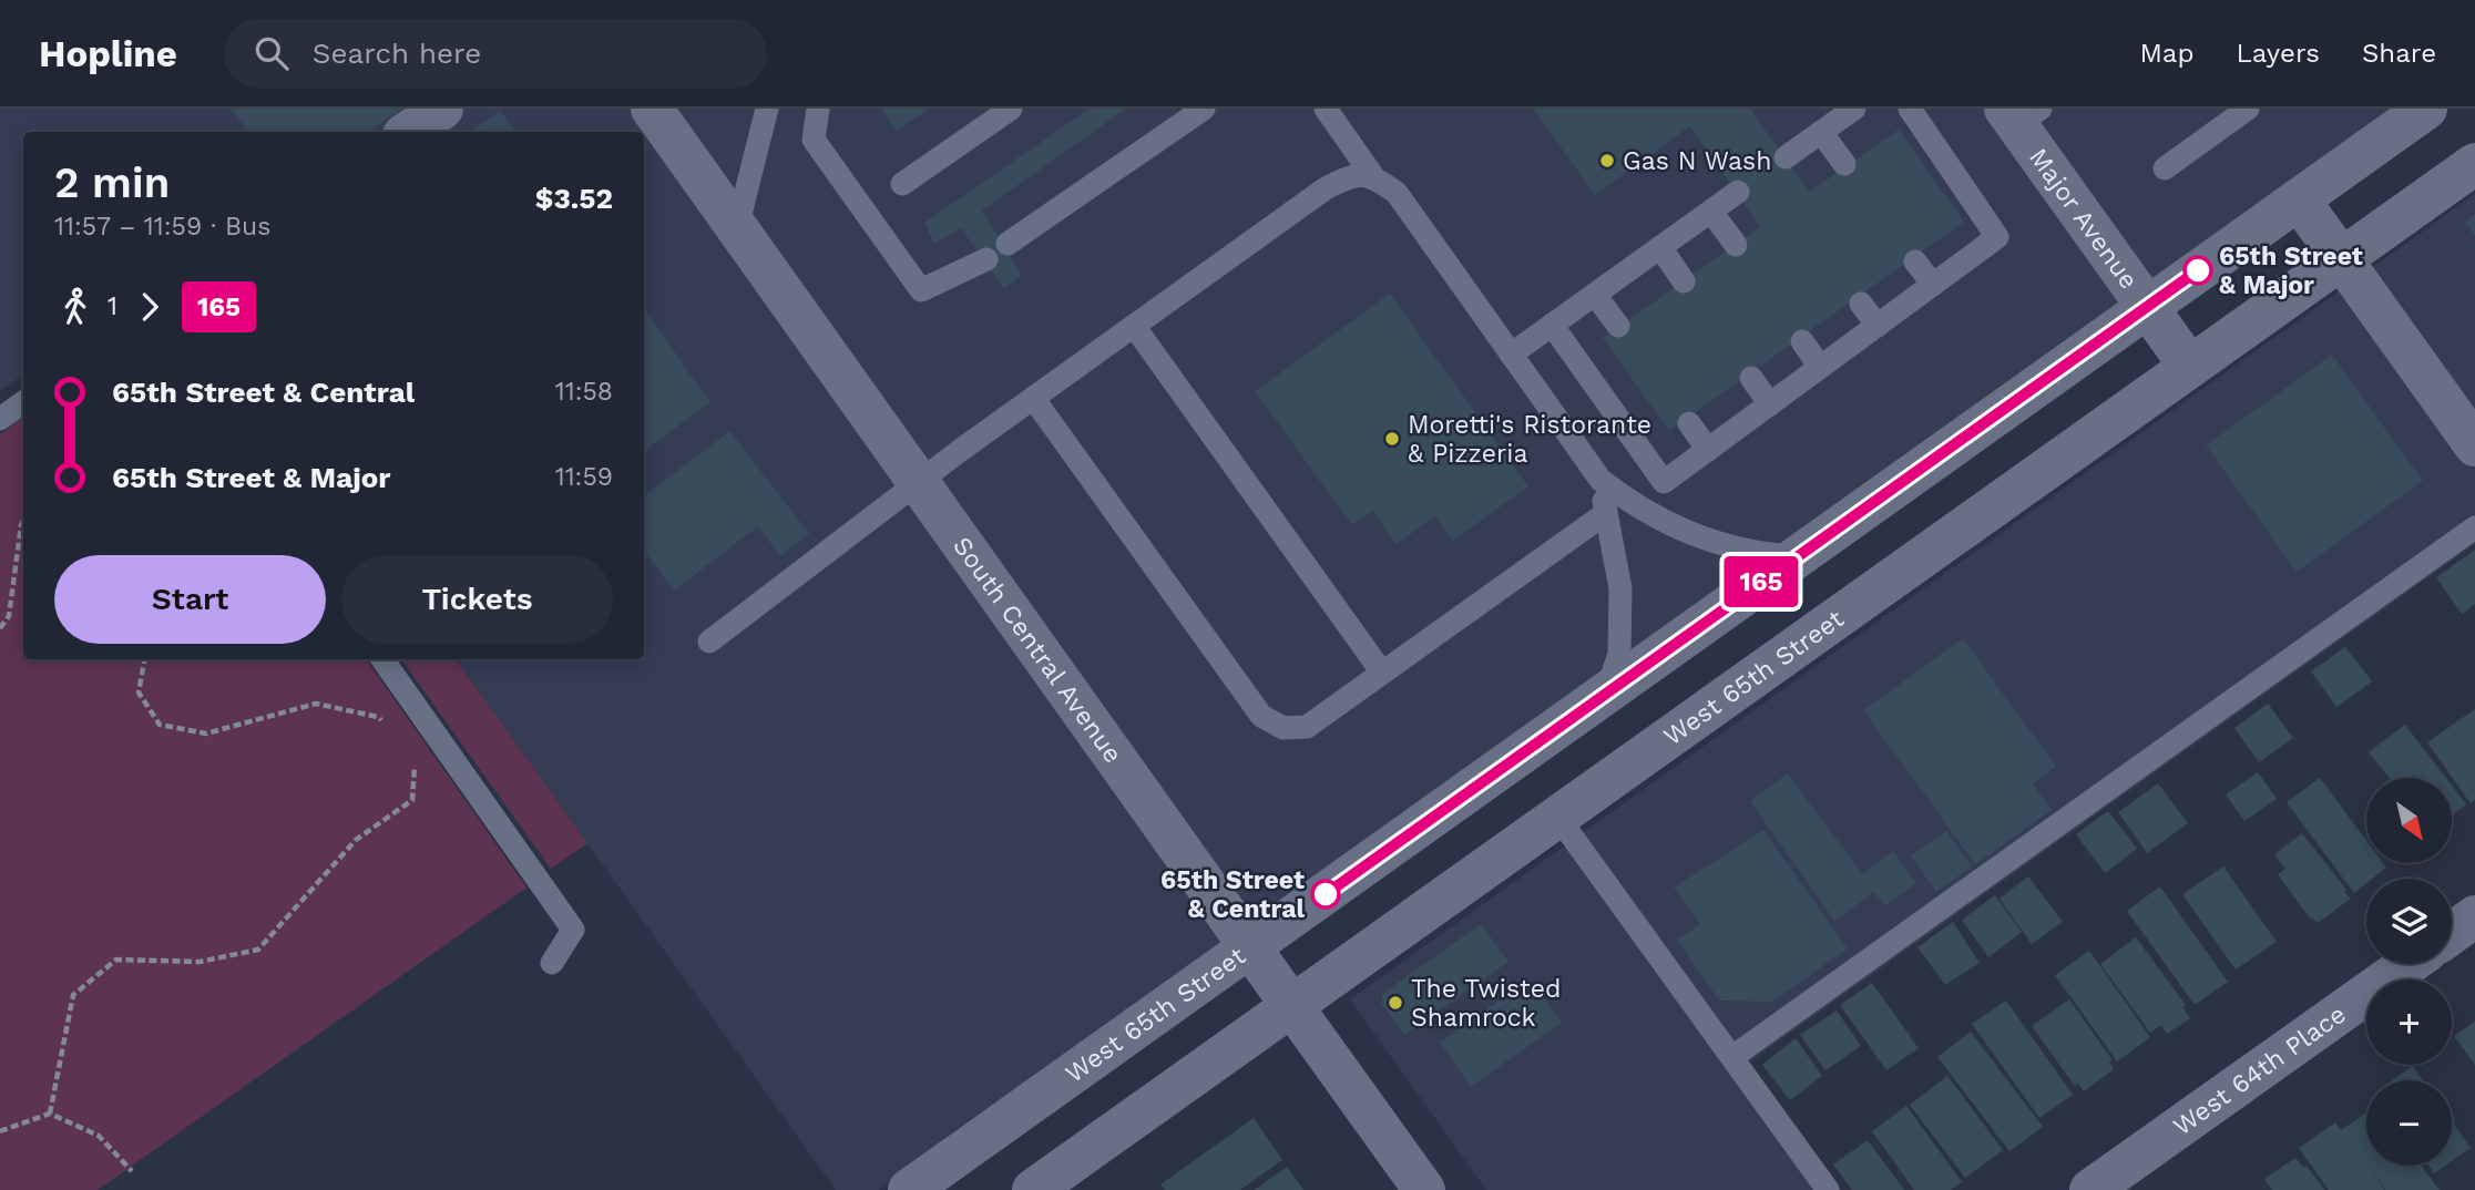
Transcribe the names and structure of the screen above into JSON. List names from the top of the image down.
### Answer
{
  "streets": {
    "street": [
      "Major Avenue",
      "South Central Avenue",
      "West 65th Street",
      "West 64th Place"
    ]
  },
  "crossings": [
    ["Major Avenue", "West 65th Street"],
    ["South Central Avenue", "West 65th Street"]
  ],
  "places": [
    "Gas N Wash",
    "65th Street & Major",
    "Moretti's Ristorante & Pizzeria",
    "65th Street & Central",
    "The Twisted Shamrock"
  ],
  "lines": ["bus line 165"],
  "north": "bottom right",
  "page": {
    "header": "Hopline",
    "search": "Search here",
    "nav": ["Map", "Layers", "Share"],
    "on_map": "165",
    "heading": ["2 min", "11:57 – 11:59 · Bus", "$3.52"],
    "legs": ["1", "165"],
    "list": [
      {
        "name": "65th Street & Central",
        "value": "11:58"
      },
      {
        "name": "65th Street & Major",
        "value": "11:59"
      }
    ],
    "buttons": ["Start", "Tickets"],
    "map_buttons": ["+", "−"]
  }
}
